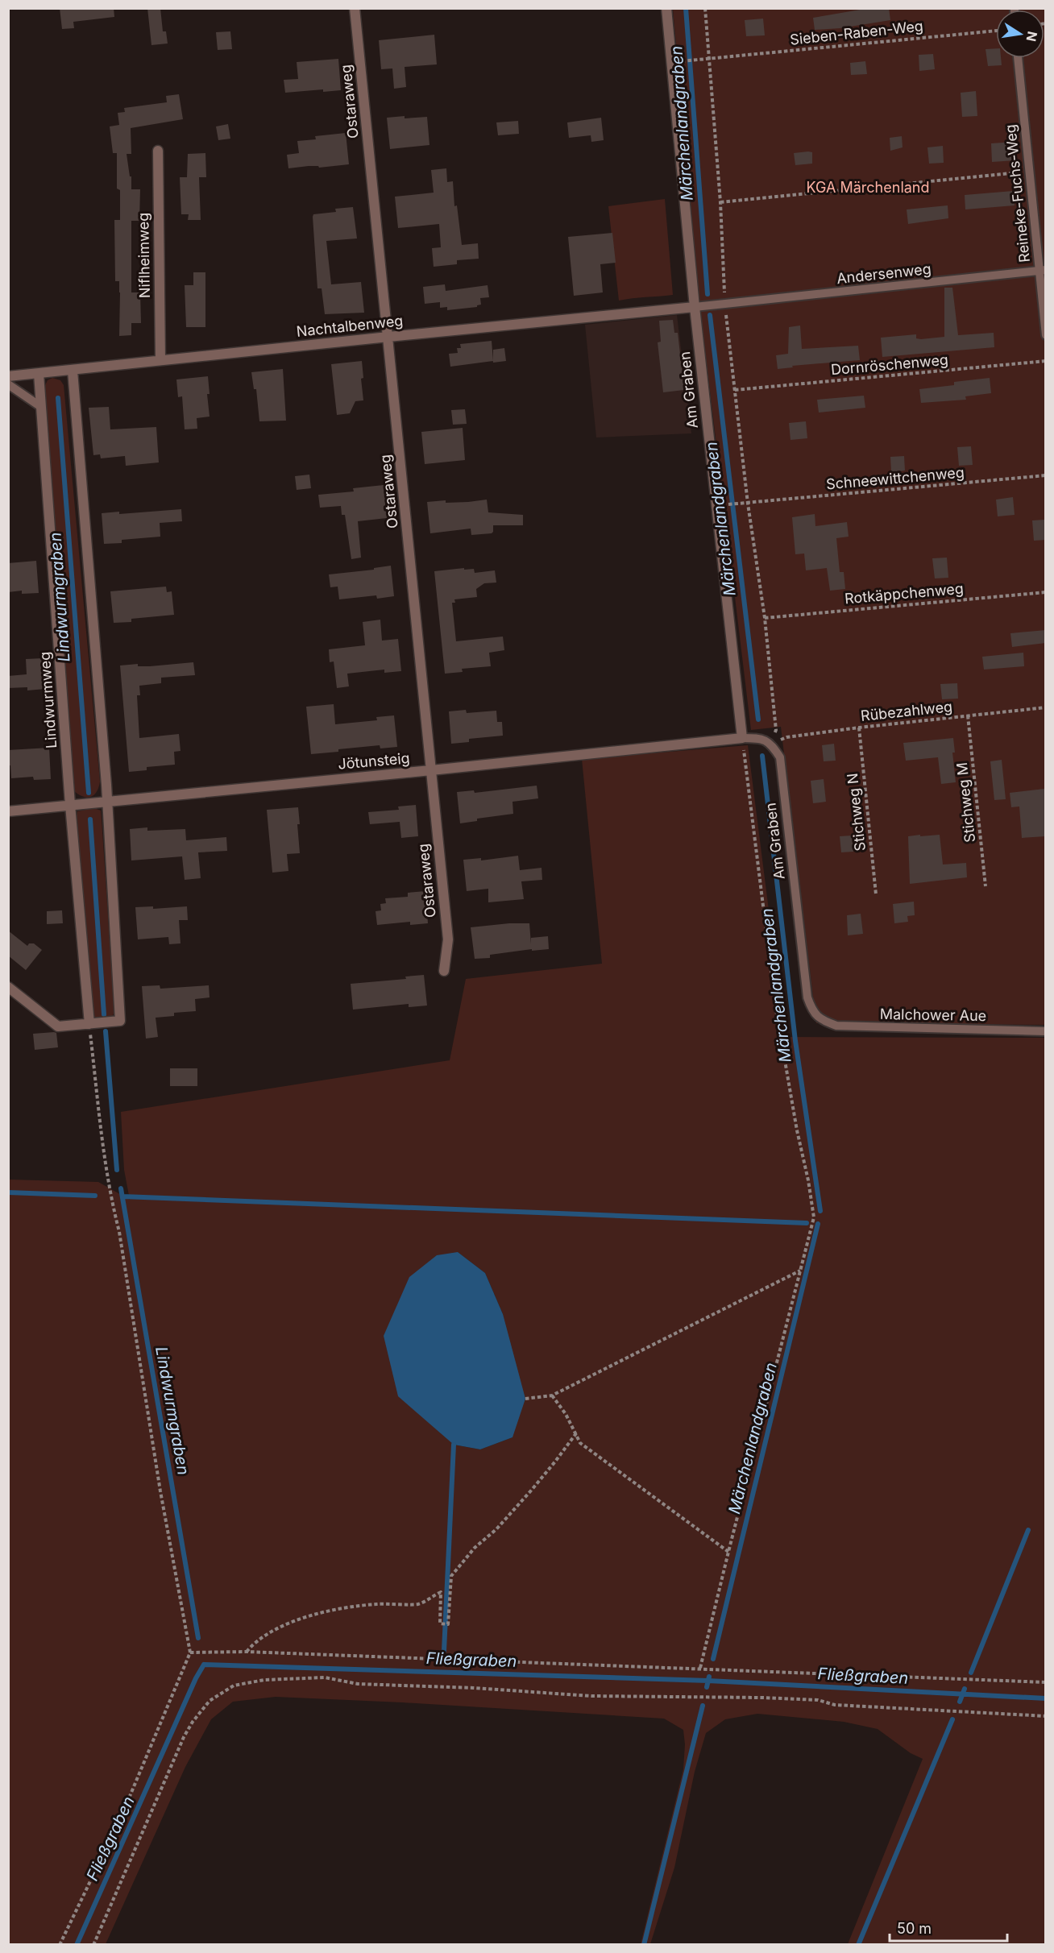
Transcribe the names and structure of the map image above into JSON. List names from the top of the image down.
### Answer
{
  "streets": {
    "street": [
      "Ostaraweg",
      "Niflheimweg",
      "Nachtalbenweg",
      "Am Graben",
      "Lindwurmweg",
      "Jötunsteig"
    ],
    "lane": ["Reineke-Fuchs-Weg", "Andersenweg", "Malchower Aue"],
    "path": [
      "Sieben-Raben-Weg",
      "Dornröschenweg",
      "Schneewittchenweg",
      "Rotkäppchenweg",
      "Rübezahlweg",
      "Stichweg M",
      "Stichweg N"
    ]
  },
  "crossings": [
    ["Ostaraweg", "Nachtalbenweg"],
    ["Ostaraweg", "Jötunsteig"],
    ["Reineke-Fuchs-Weg", "Andersenweg"],
    ["Niflheimweg", "Nachtalbenweg"],
    ["Andersenweg", "Nachtalbenweg"],
    ["Andersenweg", "Am Graben"],
    ["Nachtalbenweg", "Am Graben"],
    ["Nachtalbenweg", "Lindwurmweg"],
    ["Am Graben", "Rübezahlweg"],
    ["Am Graben", "Jötunsteig"],
    ["Am Graben", "Malchower Aue"],
    ["Lindwurmweg", "Jötunsteig"],
    ["Rübezahlweg", "Stichweg M"],
    ["Rübezahlweg", "Stichweg N"]
  ],
  "water": ["Märchenlandgraben", "Lindwurmgraben", "Fließgraben"],
  "parks": ["KGA Märchenland"],
  "scale_bar": "50 m",
  "north": "right"
}
